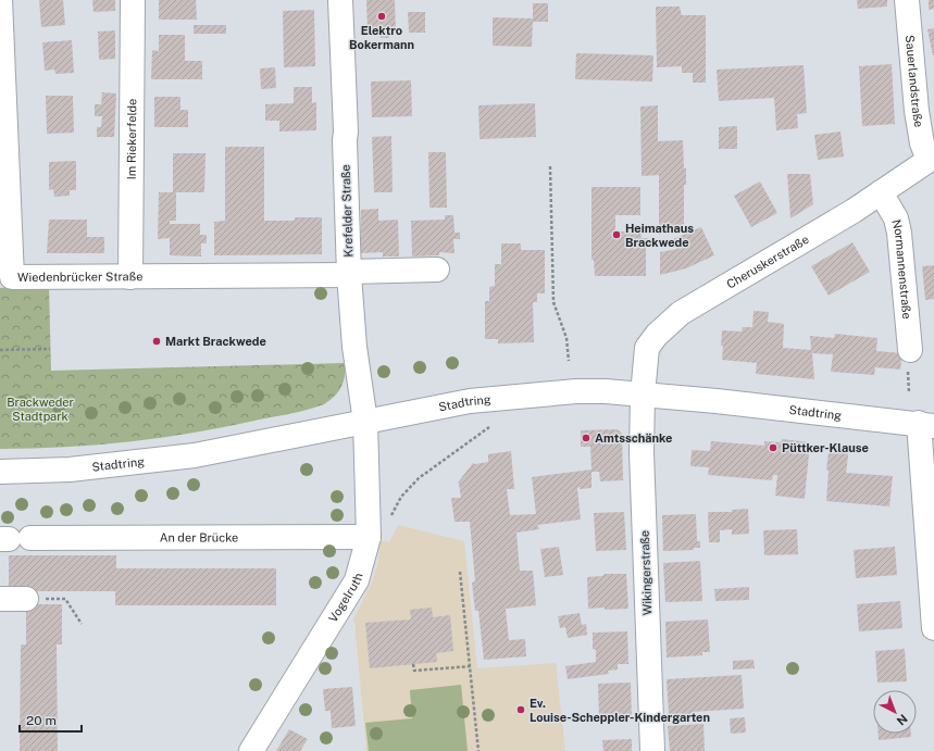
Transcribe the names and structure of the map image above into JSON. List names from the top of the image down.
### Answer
{
  "streets": {
    "street": [
      "Sauerlandstraße",
      "Im Riekerfelde",
      "Krefelder Straße",
      "Cheruskerstraße",
      "Normannenstraße",
      "Wiedenbrücker Straße",
      "Stadtring",
      "An der Brücke",
      "Wikingerstraße",
      "Vogelruth"
    ]
  },
  "crossings": [
    ["Sauerlandstraße", "Cheruskerstraße"],
    ["Im Riekerfelde", "Wiedenbrücker Straße"],
    ["Krefelder Straße", "Wiedenbrücker Straße"],
    ["Krefelder Straße", "Stadtring"],
    ["Krefelder Straße", "Vogelruth"],
    ["Cheruskerstraße", "Normannenstraße"],
    ["Cheruskerstraße", "Stadtring"],
    ["Cheruskerstraße", "Wikingerstraße"],
    ["Stadtring", "Wikingerstraße"],
    ["Stadtring", "Vogelruth"],
    ["An der Brücke", "Vogelruth"]
  ],
  "parks": ["Brackweder Stadtpark"],
  "places": [
    "Elektro Bokermann",
    "Heimathaus Brackwede",
    "Markt Brackwede",
    "Amtsschänke",
    "Püttker-Klause",
    "Ev. Louise-Scheppler-Kindergarten"
  ],
  "scale_bar": "20 m",
  "north": "bottom right"
}
